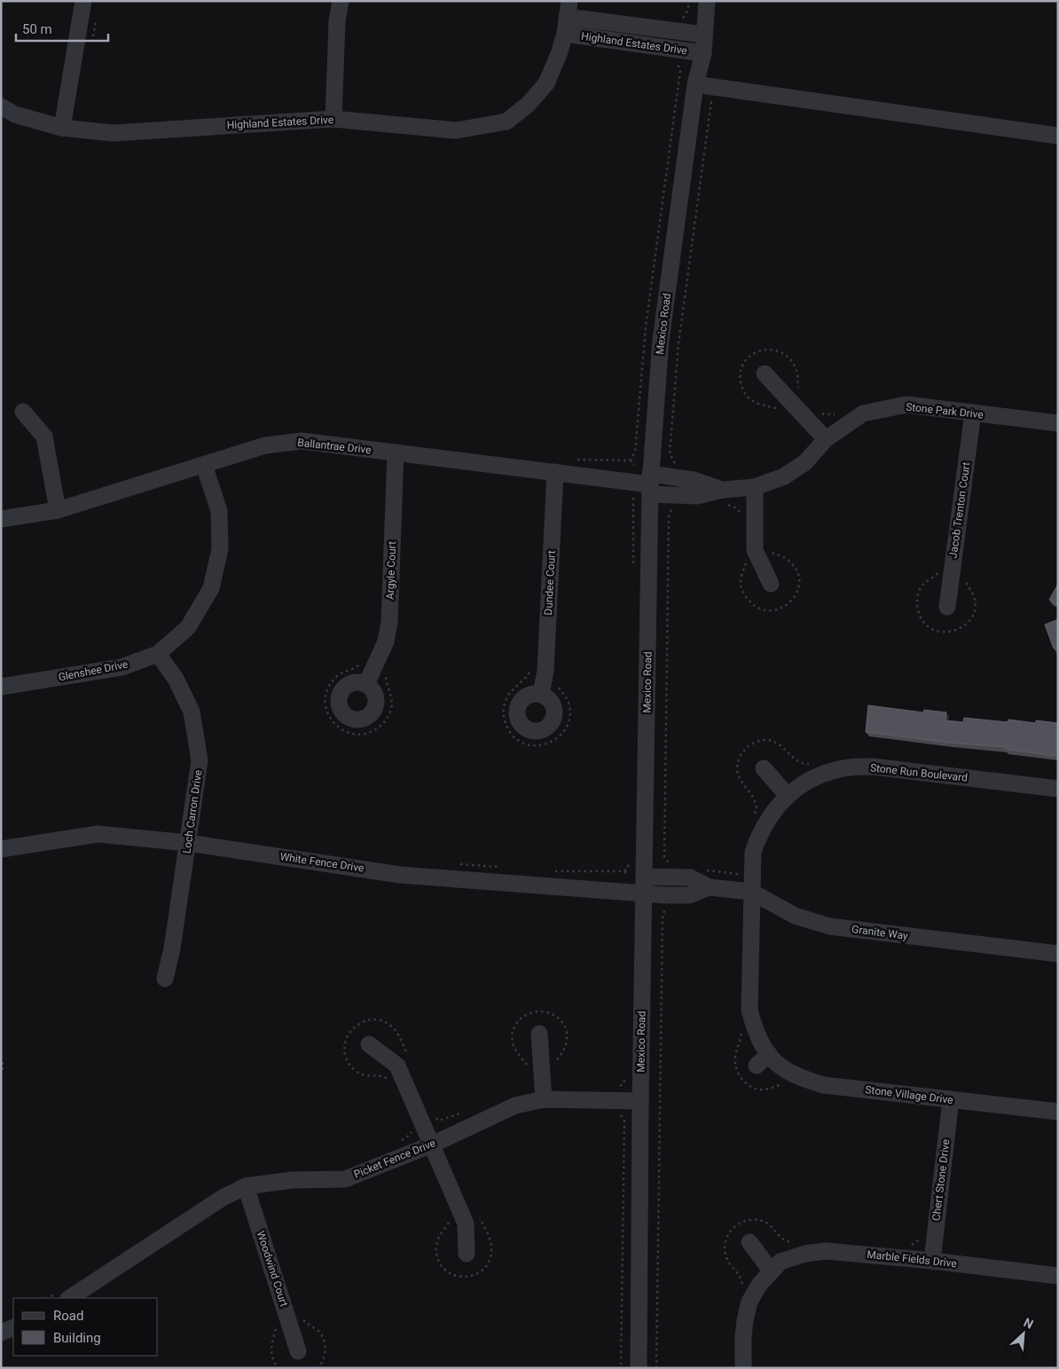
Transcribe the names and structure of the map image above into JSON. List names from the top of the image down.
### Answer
{
  "streets": {
    "street": [
      "Highland Estates Drive",
      "Mexico Road",
      "Stone Park Drive",
      "Ballantrae Drive",
      "Jacob Trenton Court",
      "Argyle Court",
      "Dundee Court",
      "Glenshee Drive",
      "Stone Run Boulevard",
      "Loch Carron Drive",
      "White Fence Drive",
      "Granite Way",
      "Stone Village Drive",
      "Picket Fence Drive",
      "Chert Stone Drive",
      "Marble Fields Drive",
      "Woodwind Court"
    ]
  },
  "crossings": [
    ["Highland Estates Drive", "Mexico Road"],
    ["Mexico Road", "Stone Park Drive"],
    ["Mexico Road", "Ballantrae Drive"],
    ["Mexico Road", "White Fence Drive"],
    ["Mexico Road", "Granite Way"],
    ["Mexico Road", "Picket Fence Drive"],
    ["Stone Park Drive", "Ballantrae Drive"],
    ["Stone Park Drive", "Jacob Trenton Court"],
    ["Ballantrae Drive", "Argyle Court"],
    ["Ballantrae Drive", "Dundee Court"],
    ["Ballantrae Drive", "Glenshee Drive"],
    ["Glenshee Drive", "Loch Carron Drive"],
    ["Stone Run Boulevard", "Granite Way"],
    ["Stone Run Boulevard", "Stone Village Drive"],
    ["Loch Carron Drive", "White Fence Drive"],
    ["White Fence Drive", "Granite Way"],
    ["Granite Way", "Stone Village Drive"],
    ["Stone Village Drive", "Chert Stone Drive"],
    ["Picket Fence Drive", "Woodwind Court"],
    ["Chert Stone Drive", "Marble Fields Drive"]
  ],
  "legend": ["Road", "Building"],
  "scale_bar": "50 m",
  "north": "top right"
}
